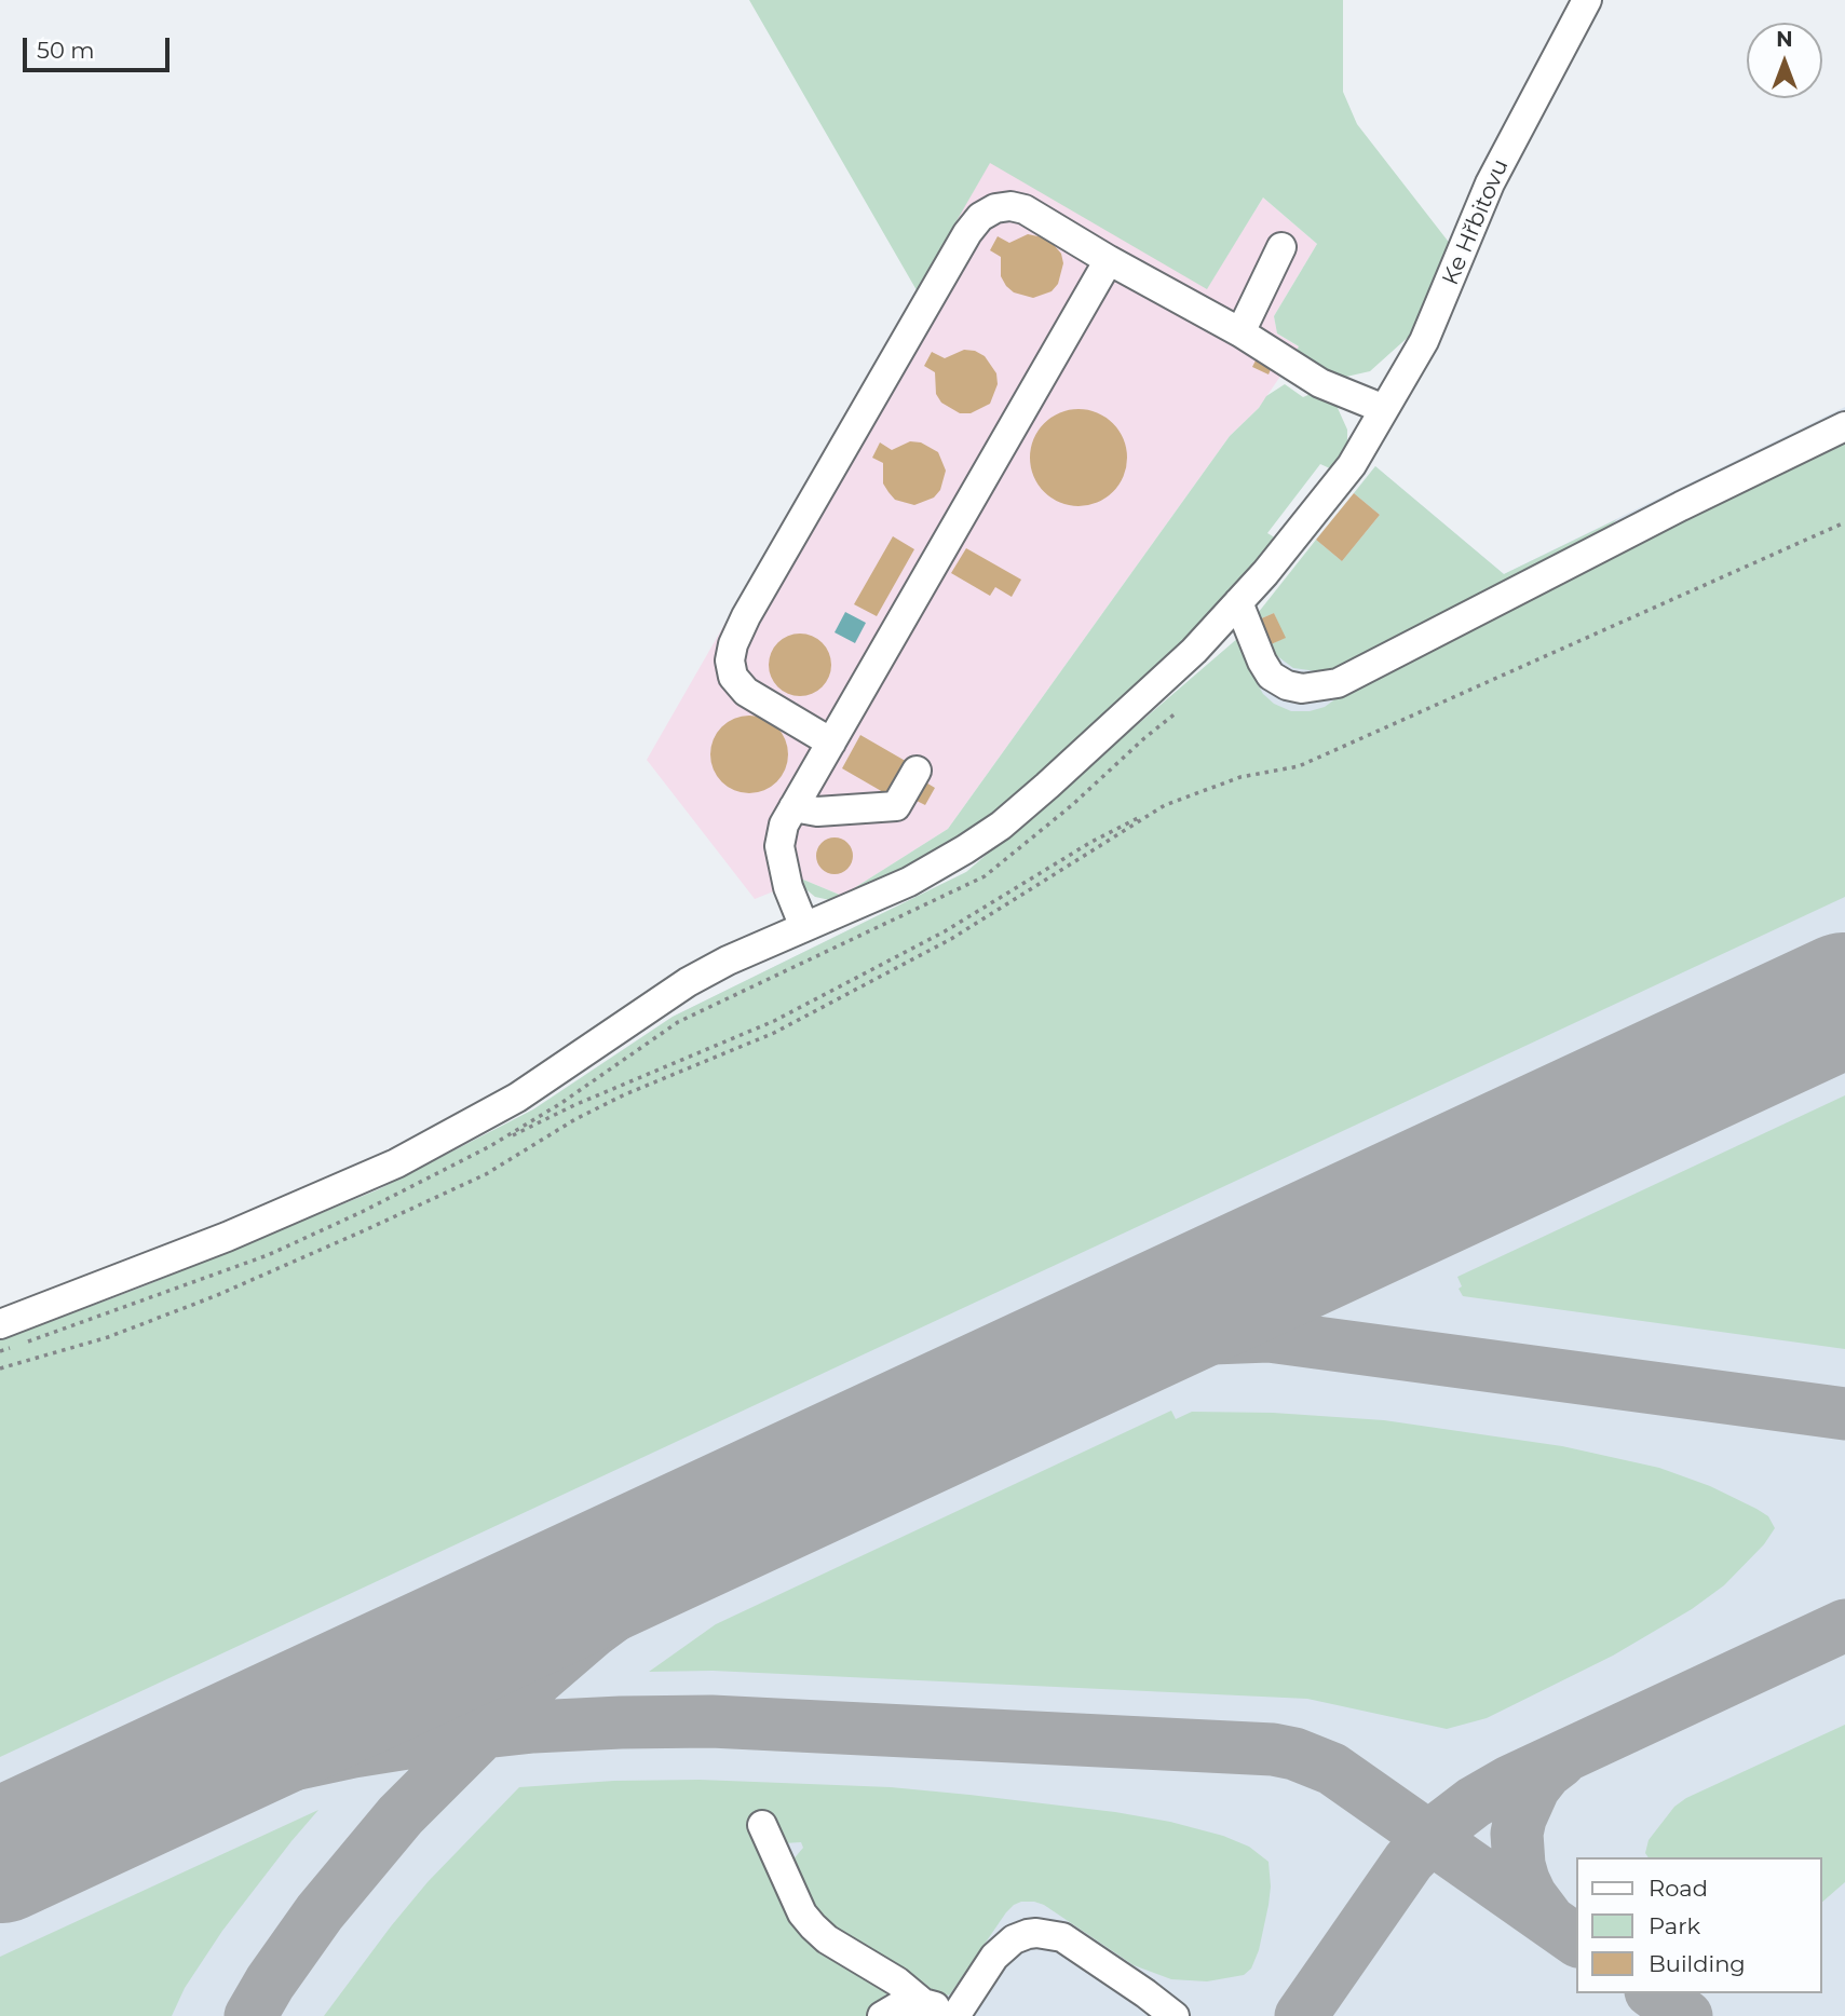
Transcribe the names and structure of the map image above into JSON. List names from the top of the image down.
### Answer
{
  "streets": {
    "street": ["Ke Hřbitovu"]
  },
  "legend": ["Road", "Park", "Building"],
  "scale_bar": "50 m",
  "north": "top"
}
